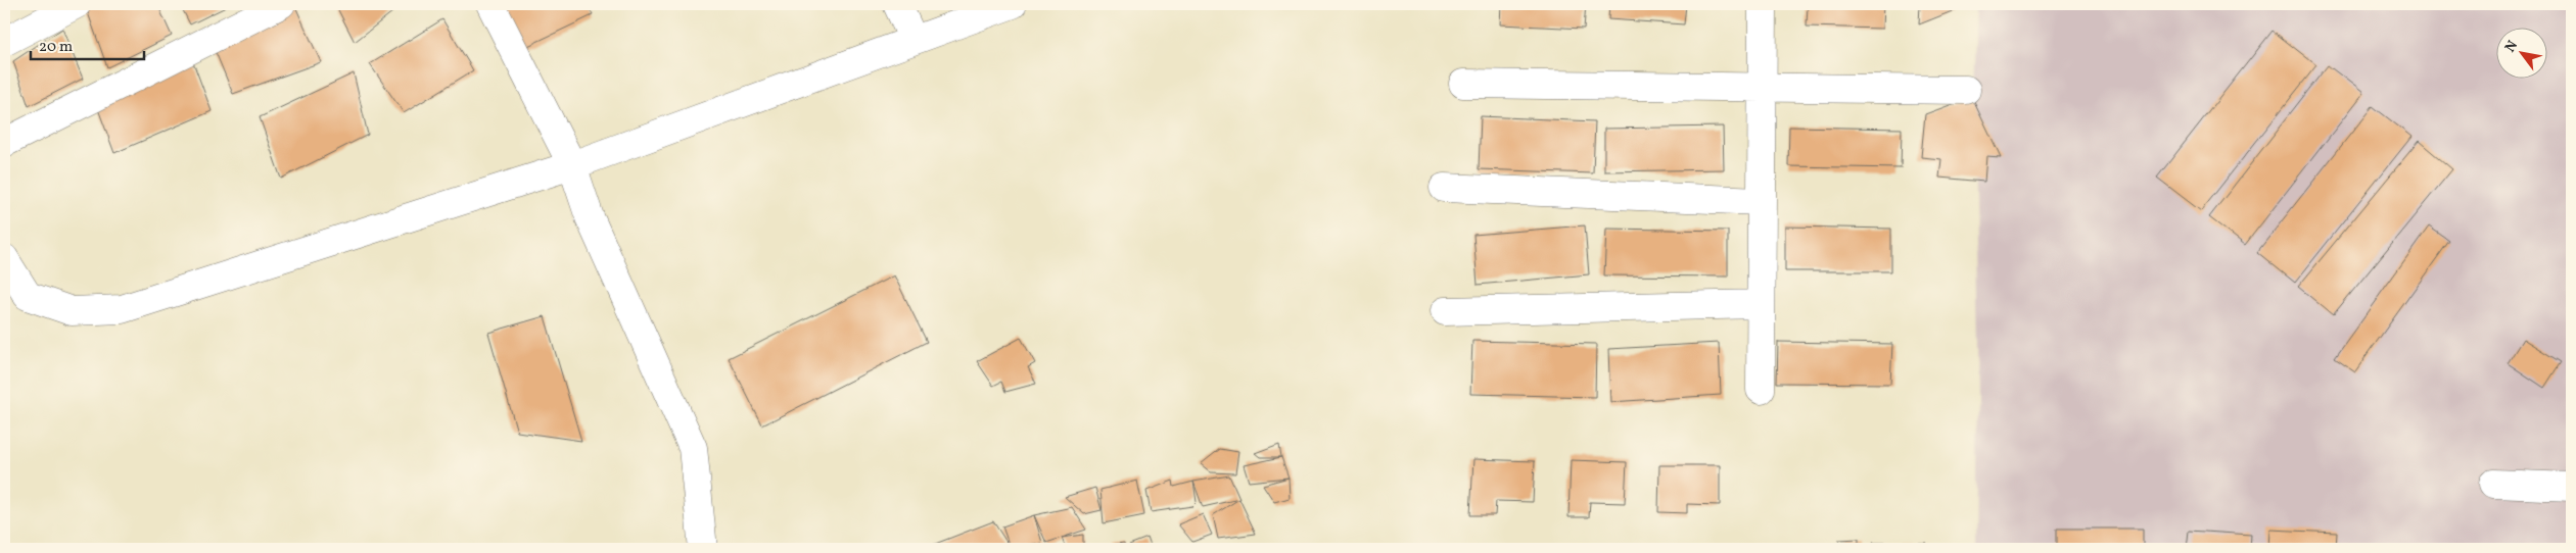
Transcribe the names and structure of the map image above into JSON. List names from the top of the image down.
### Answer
{
  "scale_bar": "20 m",
  "north": "top left"
}
